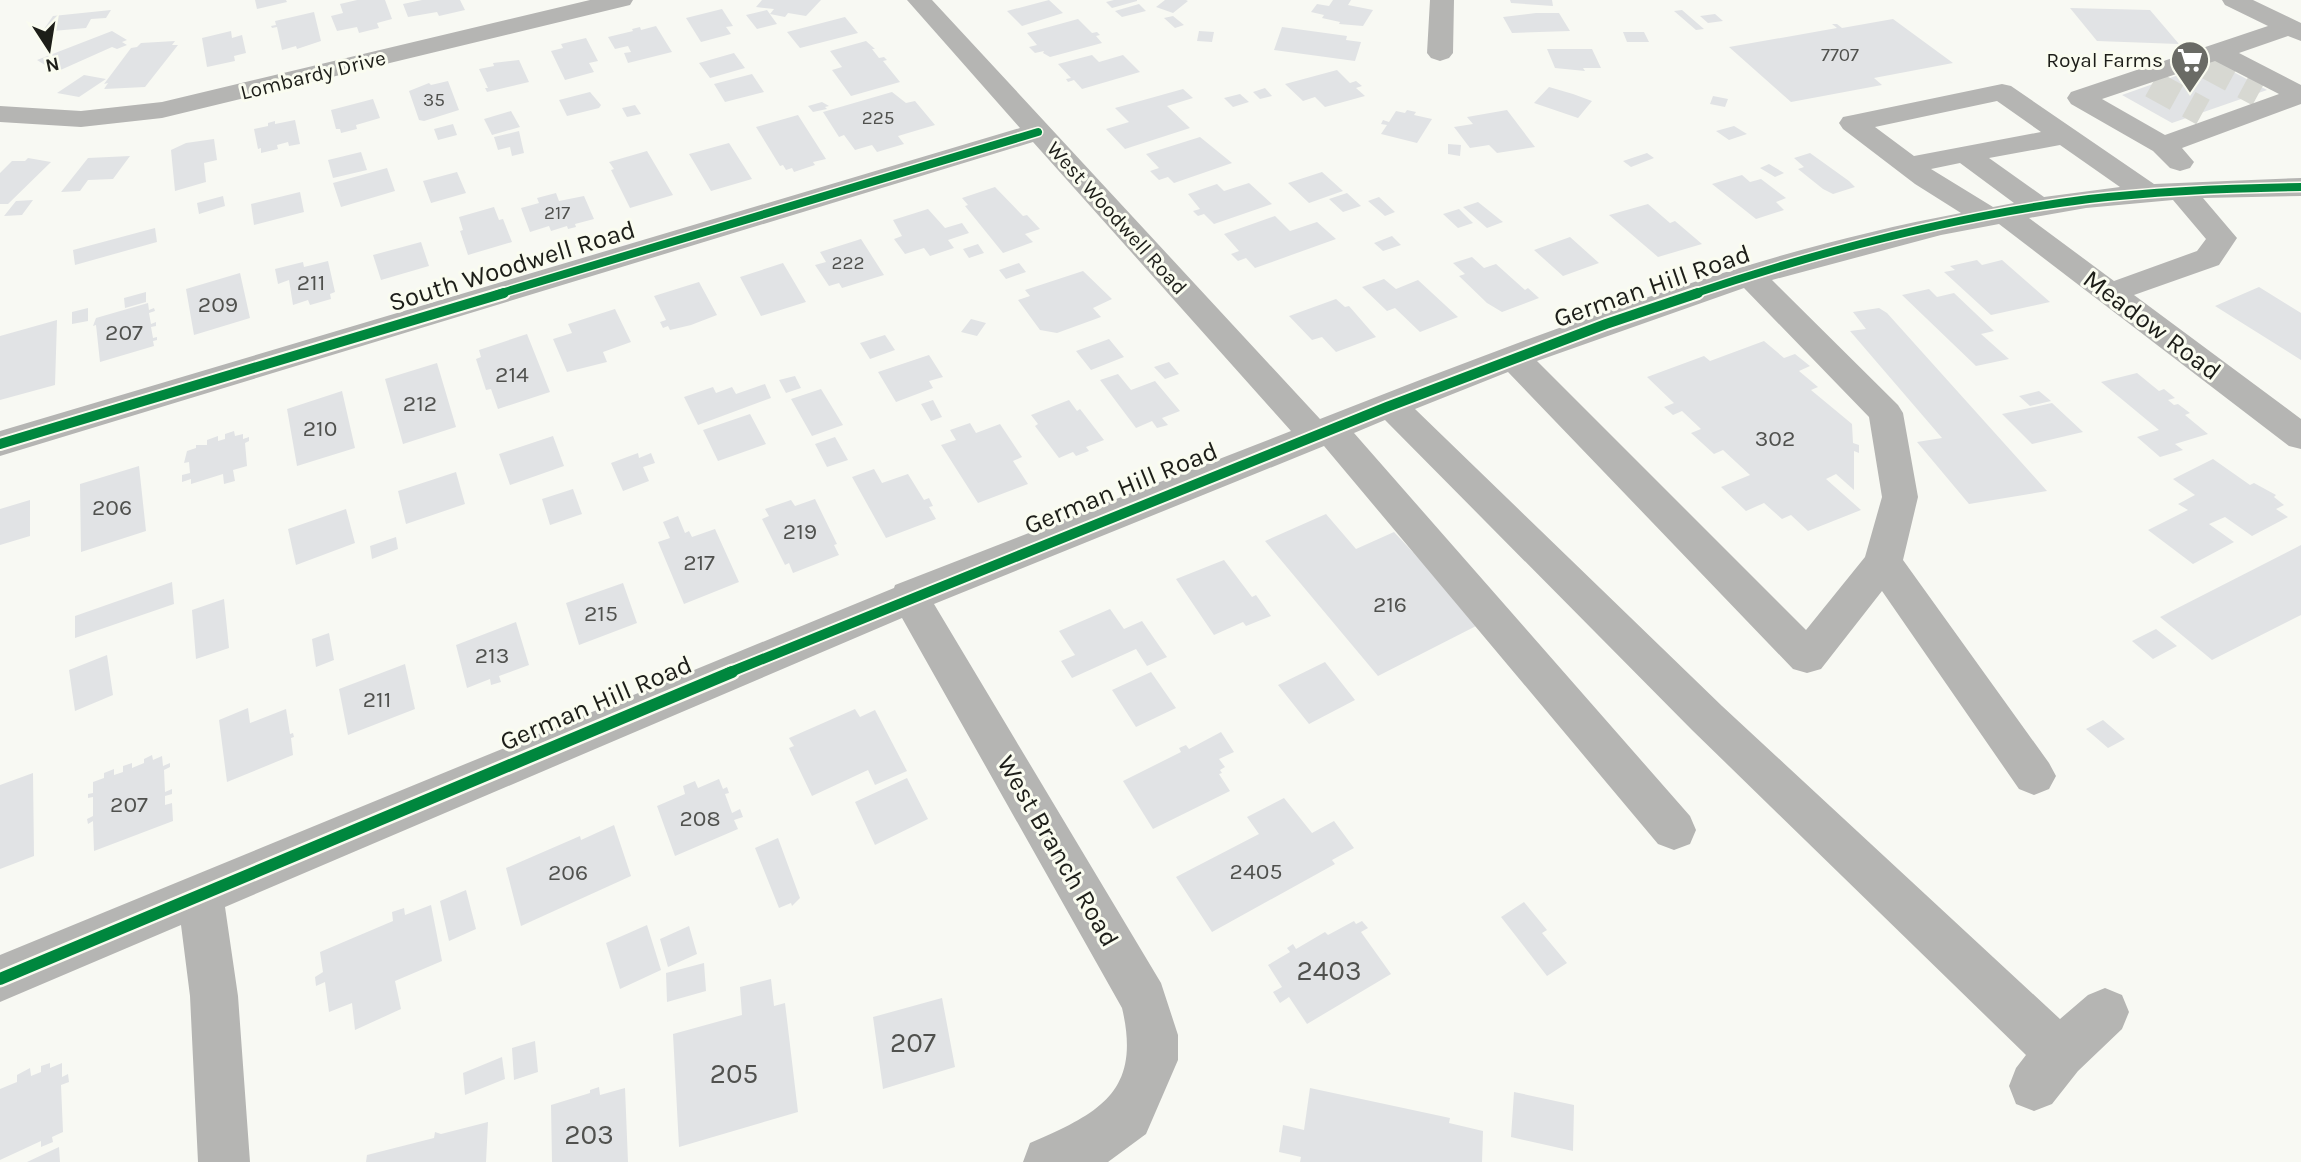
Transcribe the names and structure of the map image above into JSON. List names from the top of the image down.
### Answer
{
  "streets": {
    "street": [
      "Lombardy Drive",
      "West Woodwell Road",
      "South Woodwell Road",
      "German Hill Road",
      "Meadow Road",
      "West Branch Road"
    ]
  },
  "crossings": [
    ["West Woodwell Road", "South Woodwell Road"],
    ["West Woodwell Road", "German Hill Road"],
    ["German Hill Road", "Meadow Road"],
    ["German Hill Road", "West Branch Road"]
  ],
  "places": {
    "supermarket": ["Royal Farms"]
  },
  "house_numbers": [
    "7707",
    "35",
    "225",
    "217",
    "222",
    "211",
    "209",
    "207",
    "214",
    "212",
    "210",
    "302",
    "206",
    "219",
    "217",
    "216",
    "215",
    "213",
    "211",
    "207",
    "208",
    "2405",
    "206",
    "2403",
    "207",
    "205",
    "203"
  ],
  "north": "bottom"
}
